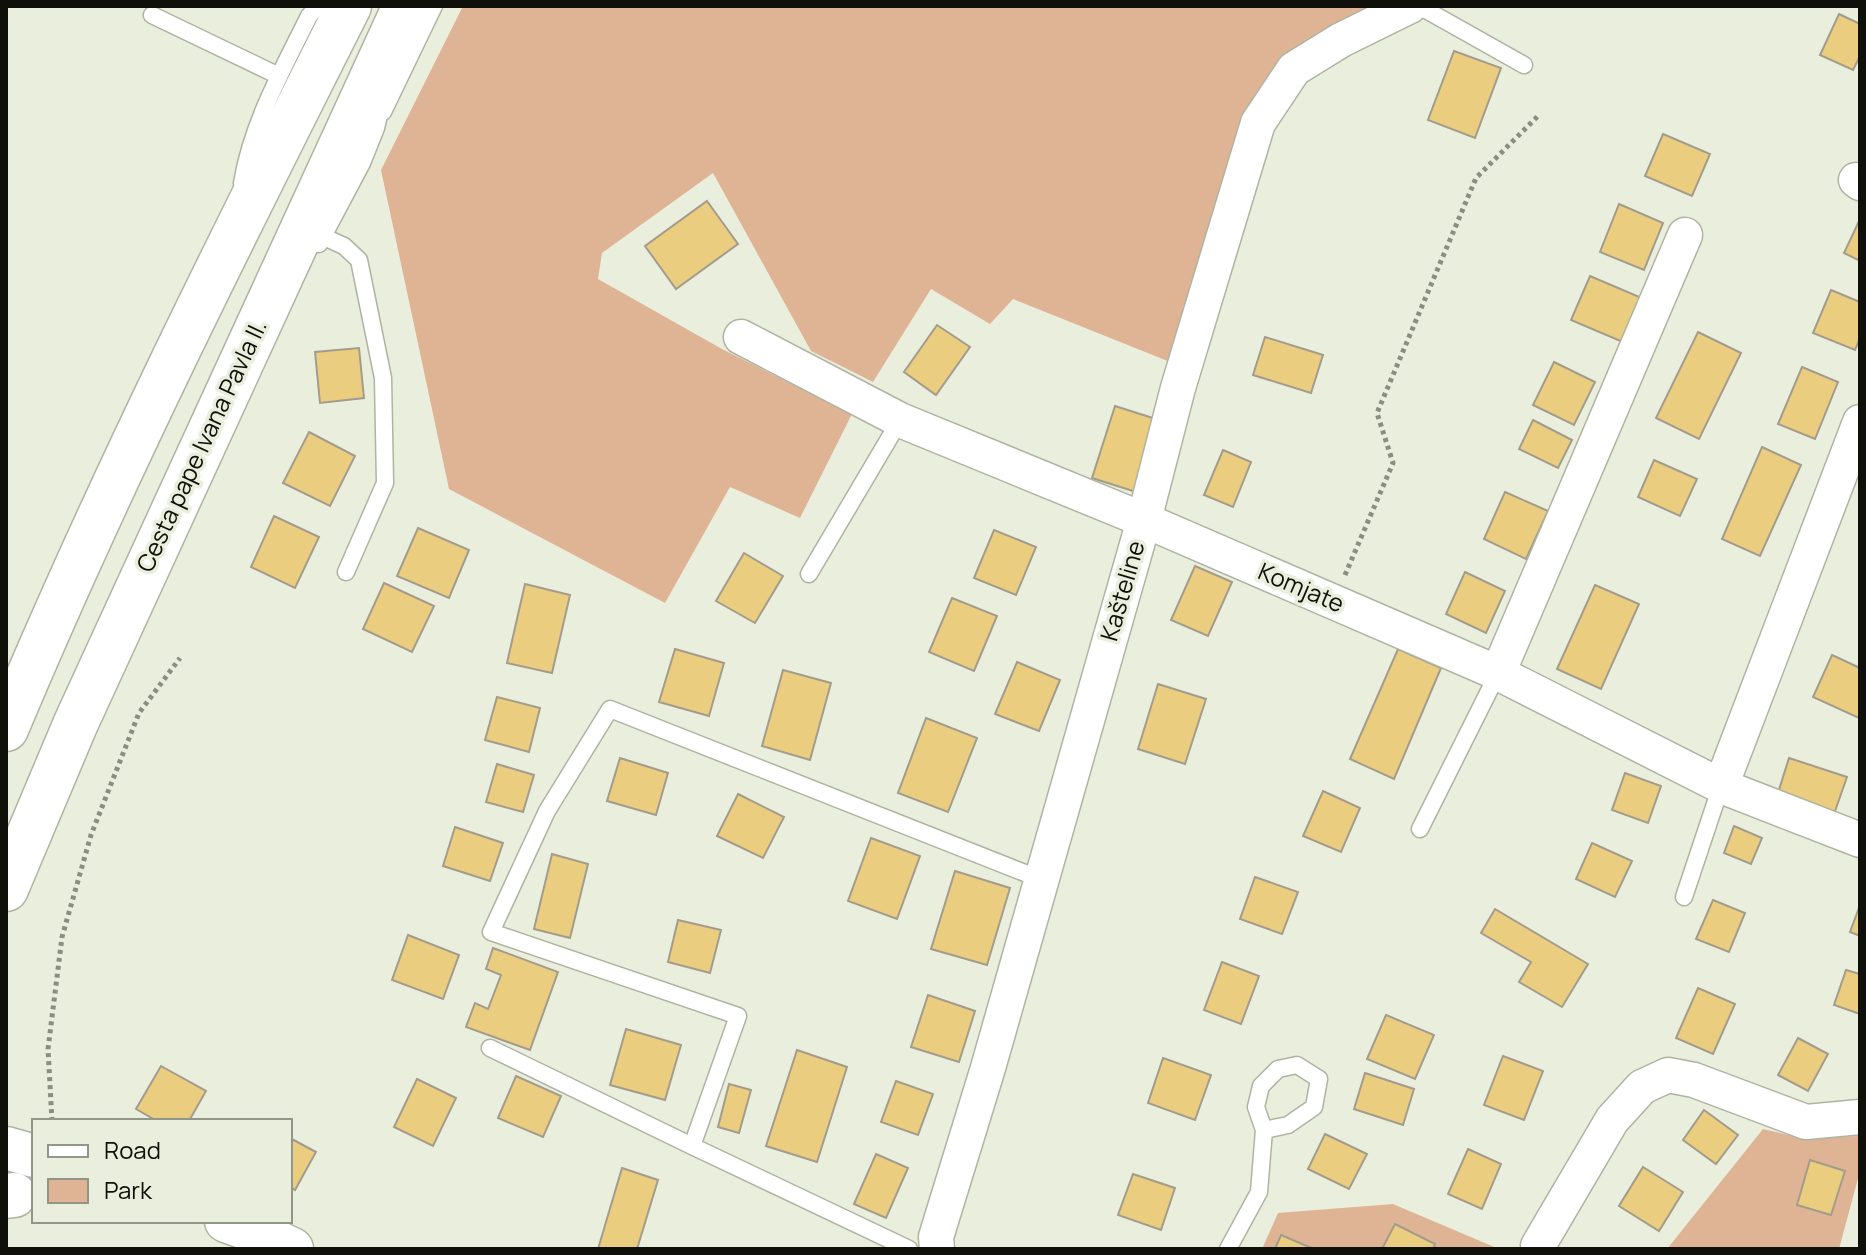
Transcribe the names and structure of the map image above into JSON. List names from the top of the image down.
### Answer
{
  "streets": {
    "main road": ["Cesta pape Ivana Pavla II."],
    "street": ["Komjate", "Kašteline"]
  },
  "crossings": [
    ["Komjate", "Kašteline"]
  ],
  "legend": ["Road", "Park"]
}
